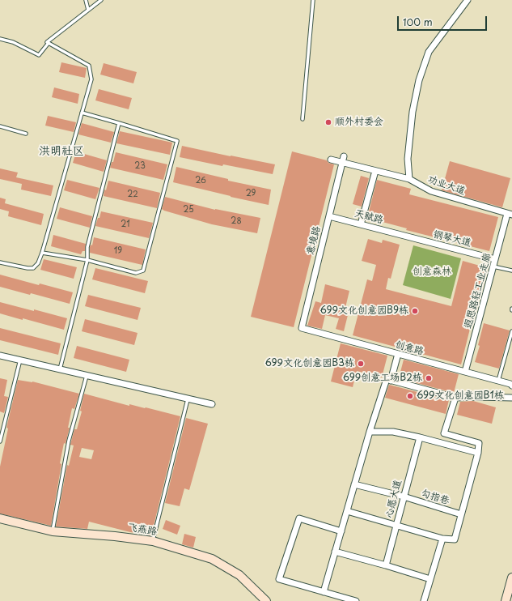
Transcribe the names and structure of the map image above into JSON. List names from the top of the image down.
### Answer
{
  "streets": {
    "street": [
      "功业大道",
      "天赋路",
      "钢琴大道",
      "意境路",
      "遐思路轻工业走廊",
      "创意路",
      "勾指巷",
      "心愿大道",
      "飞燕路"
    ]
  },
  "crossings": [
    ["功业大道", "意境路"],
    ["功业大道", "遐思路轻工业走廊"],
    ["天赋路", "钢琴大道"],
    ["天赋路", "意境路"],
    ["钢琴大道", "遐思路轻工业走廊"],
    ["意境路", "创意路"],
    ["遐思路轻工业走廊", "创意路"],
    ["勾指巷", "心愿大道"]
  ],
  "districts": ["洪明社区"],
  "parks": ["创意森林"],
  "places": [
    "顺外村委会",
    "699文化创意园B9栋",
    "699文化创意园B3栋",
    "699创意工场B2栋",
    "699文化创意园B1栋"
  ],
  "house_numbers": [
    "23",
    "26",
    "29",
    "22",
    "25",
    "28",
    "21",
    "19"
  ],
  "scale_bar": "100 m"
}
